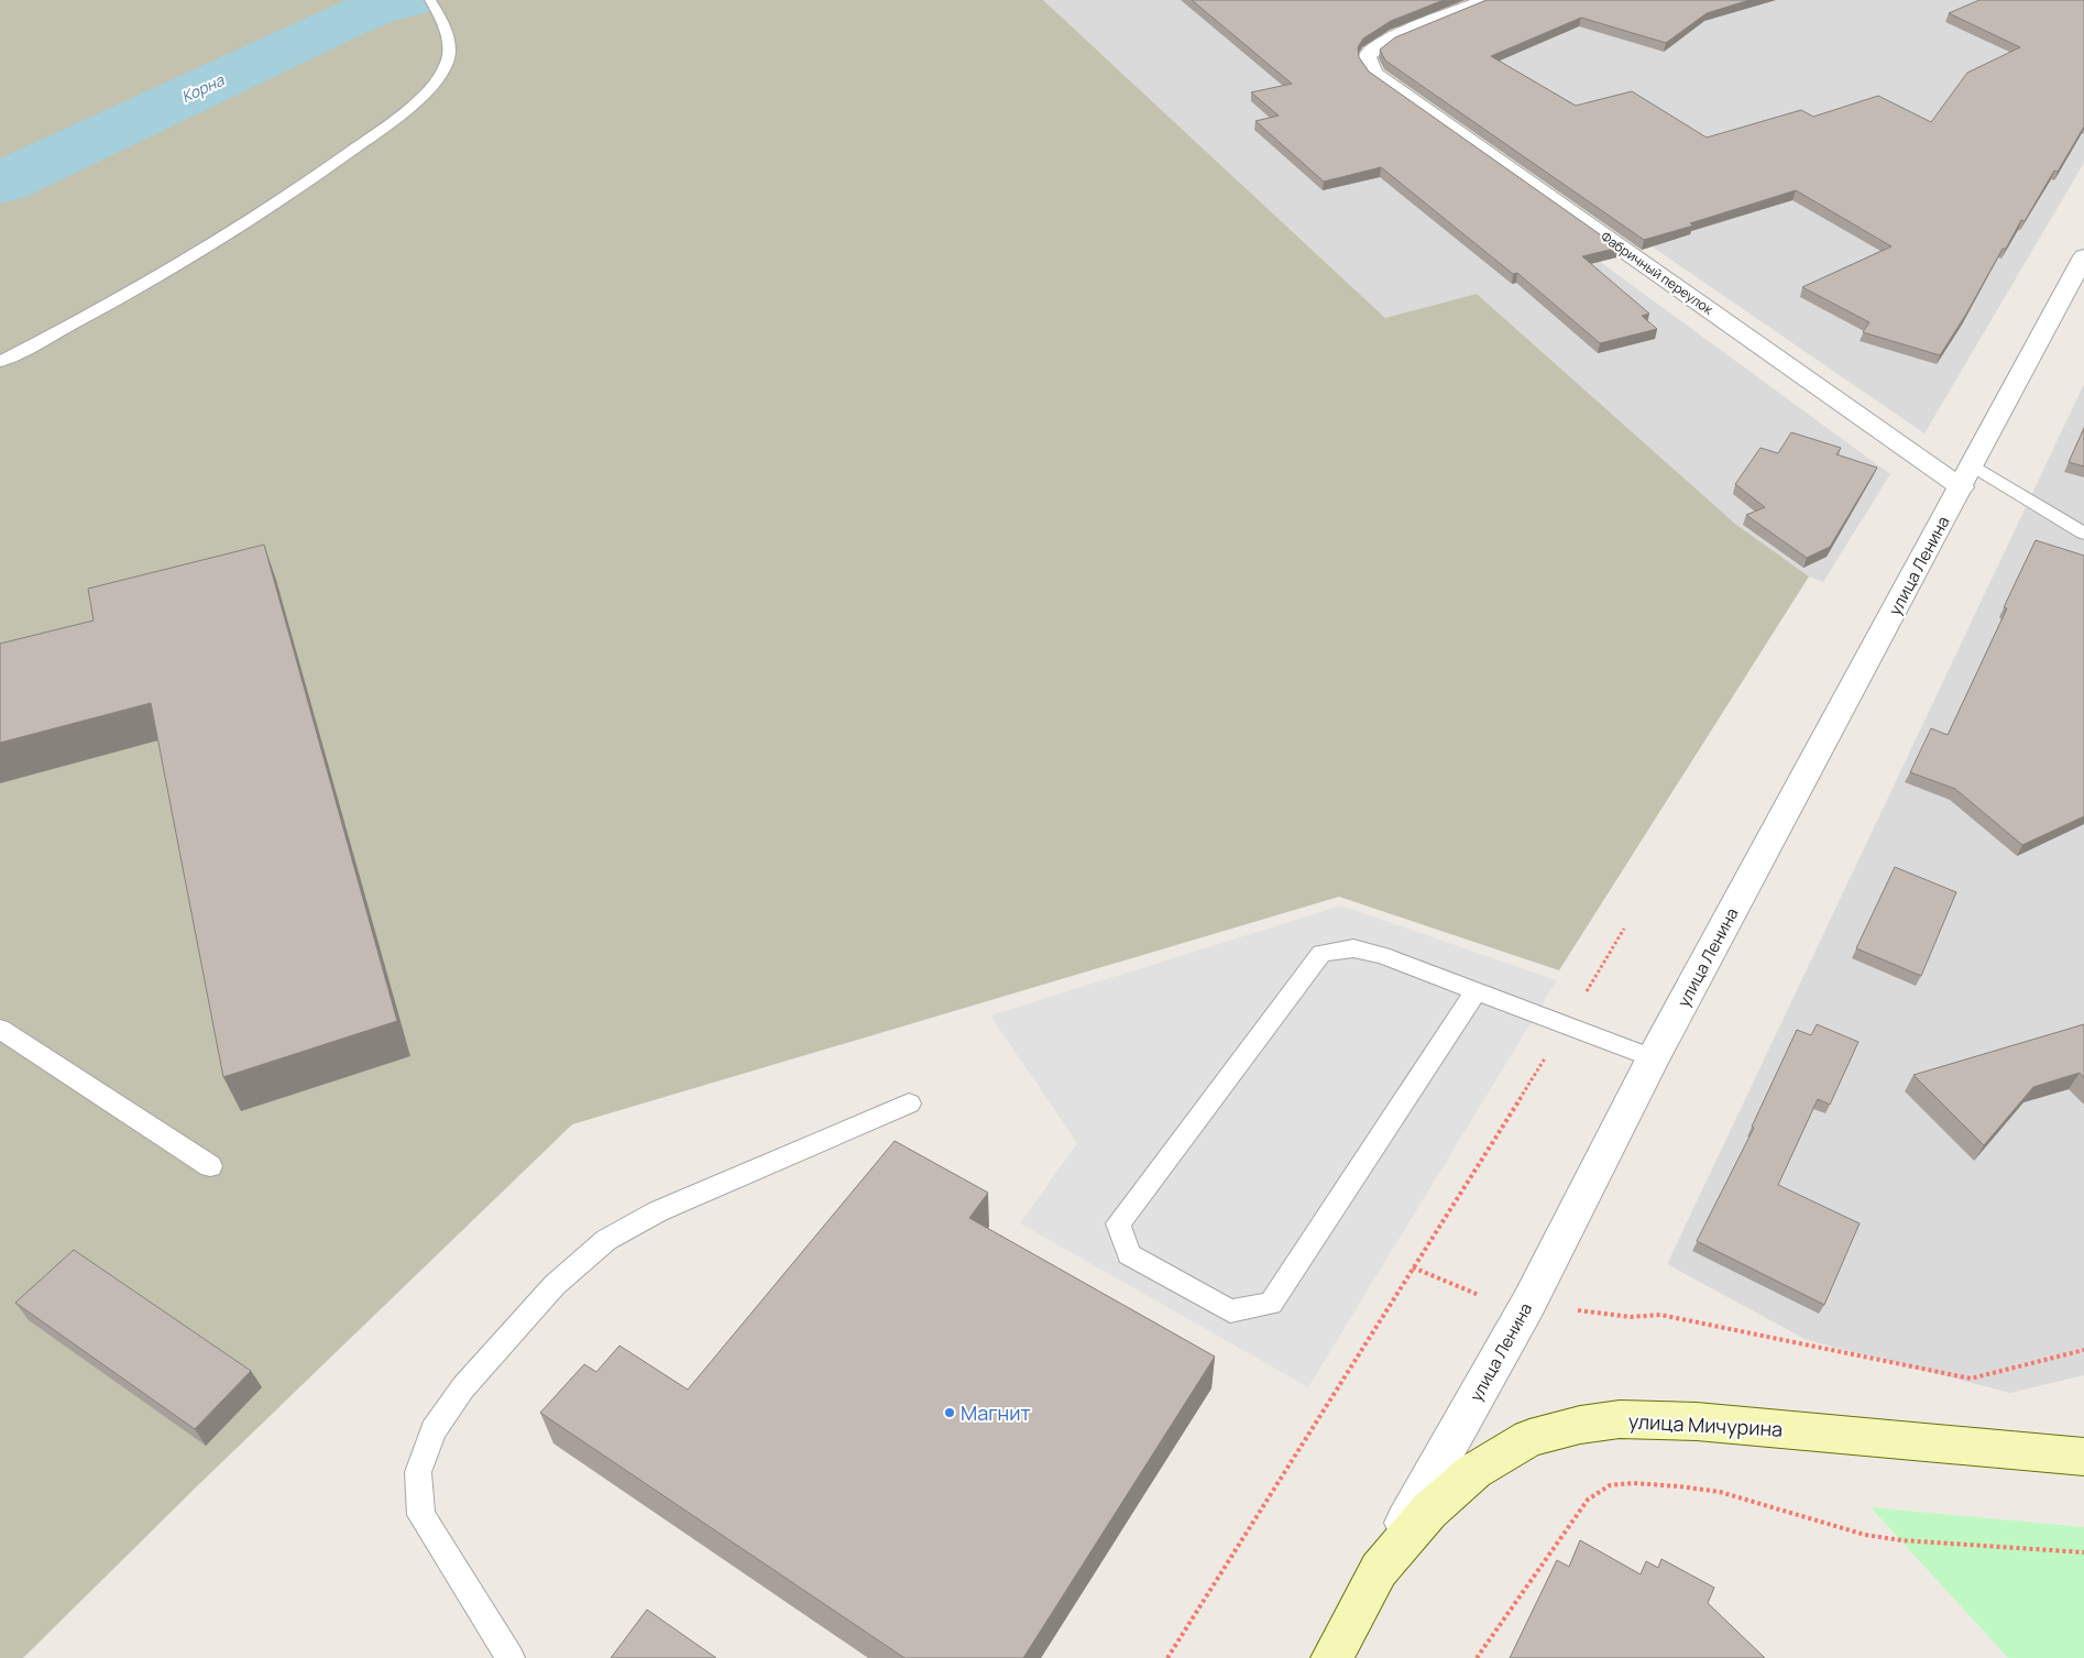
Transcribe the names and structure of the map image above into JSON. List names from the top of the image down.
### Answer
{
  "streets": {
    "main road": ["улица Ленина", "улица Мичурина"],
    "street": ["Фабричный переулок"]
  },
  "crossings": [
    ["Фабричный переулок", "улица Ленина"],
    ["улица Ленина", "улица Мичурина"]
  ],
  "water": ["Корна"],
  "places": ["Магнит"]
}
